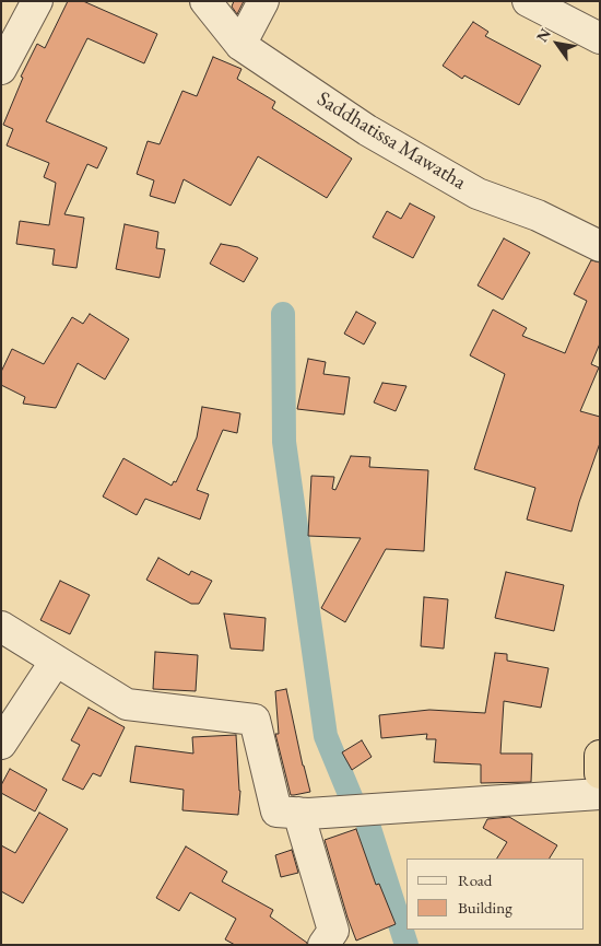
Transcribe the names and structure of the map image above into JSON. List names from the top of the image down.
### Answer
{
  "streets": {
    "street": ["Saddhatissa Mawatha"]
  },
  "legend": ["Road", "Building"],
  "north": "top left"
}
